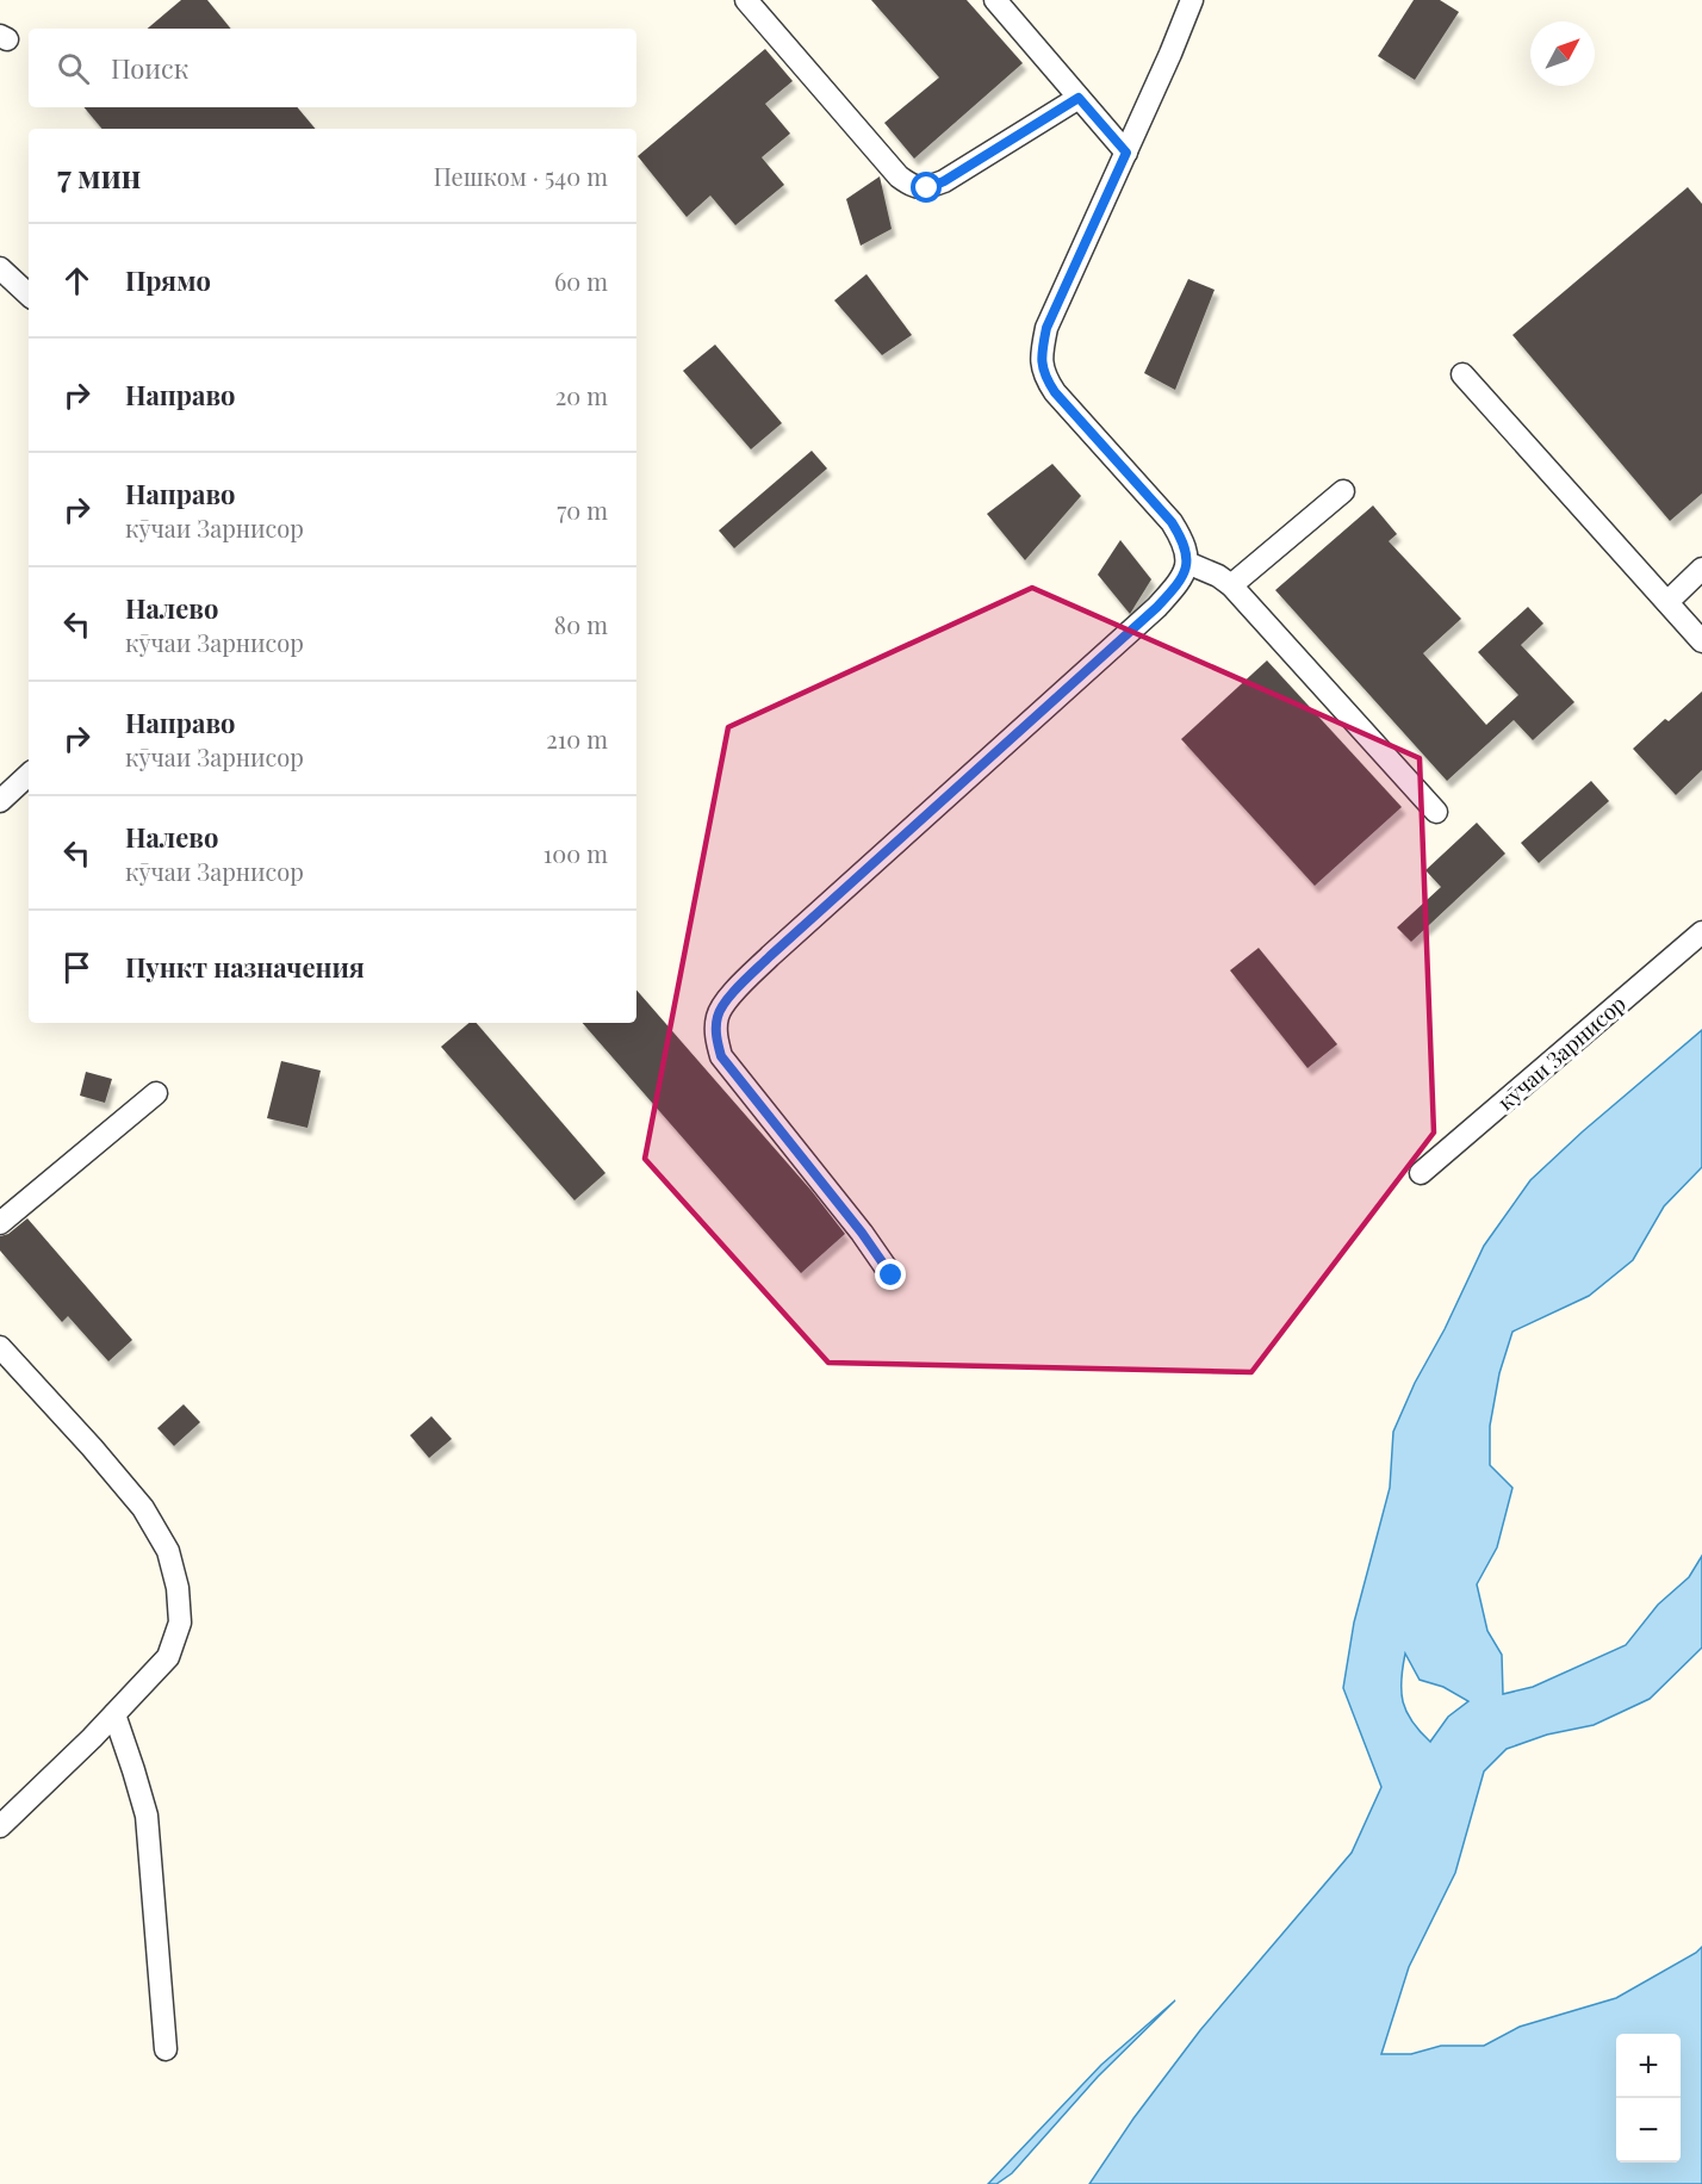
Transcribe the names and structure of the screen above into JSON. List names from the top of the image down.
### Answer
{
  "streets": {
    "lane": ["кӯчаи Зарнисор"]
  },
  "north": "top right",
  "page": {
    "search": "Поиск",
    "heading": ["7 мин", "Пешком · 540 m"],
    "list": [
      ["Прямо", "60 m"],
      ["Направо", "20 m"],
      ["Направо", "кӯчаи Зарнисор", "70 m"],
      ["Налево", "кӯчаи Зарнисор", "80 m"],
      ["Направо", "кӯчаи Зарнисор", "210 m"],
      ["Налево", "кӯчаи Зарнисор", "100 m"],
      "Пункт назначения"
    ],
    "map_buttons": ["+", "−"]
  }
}
